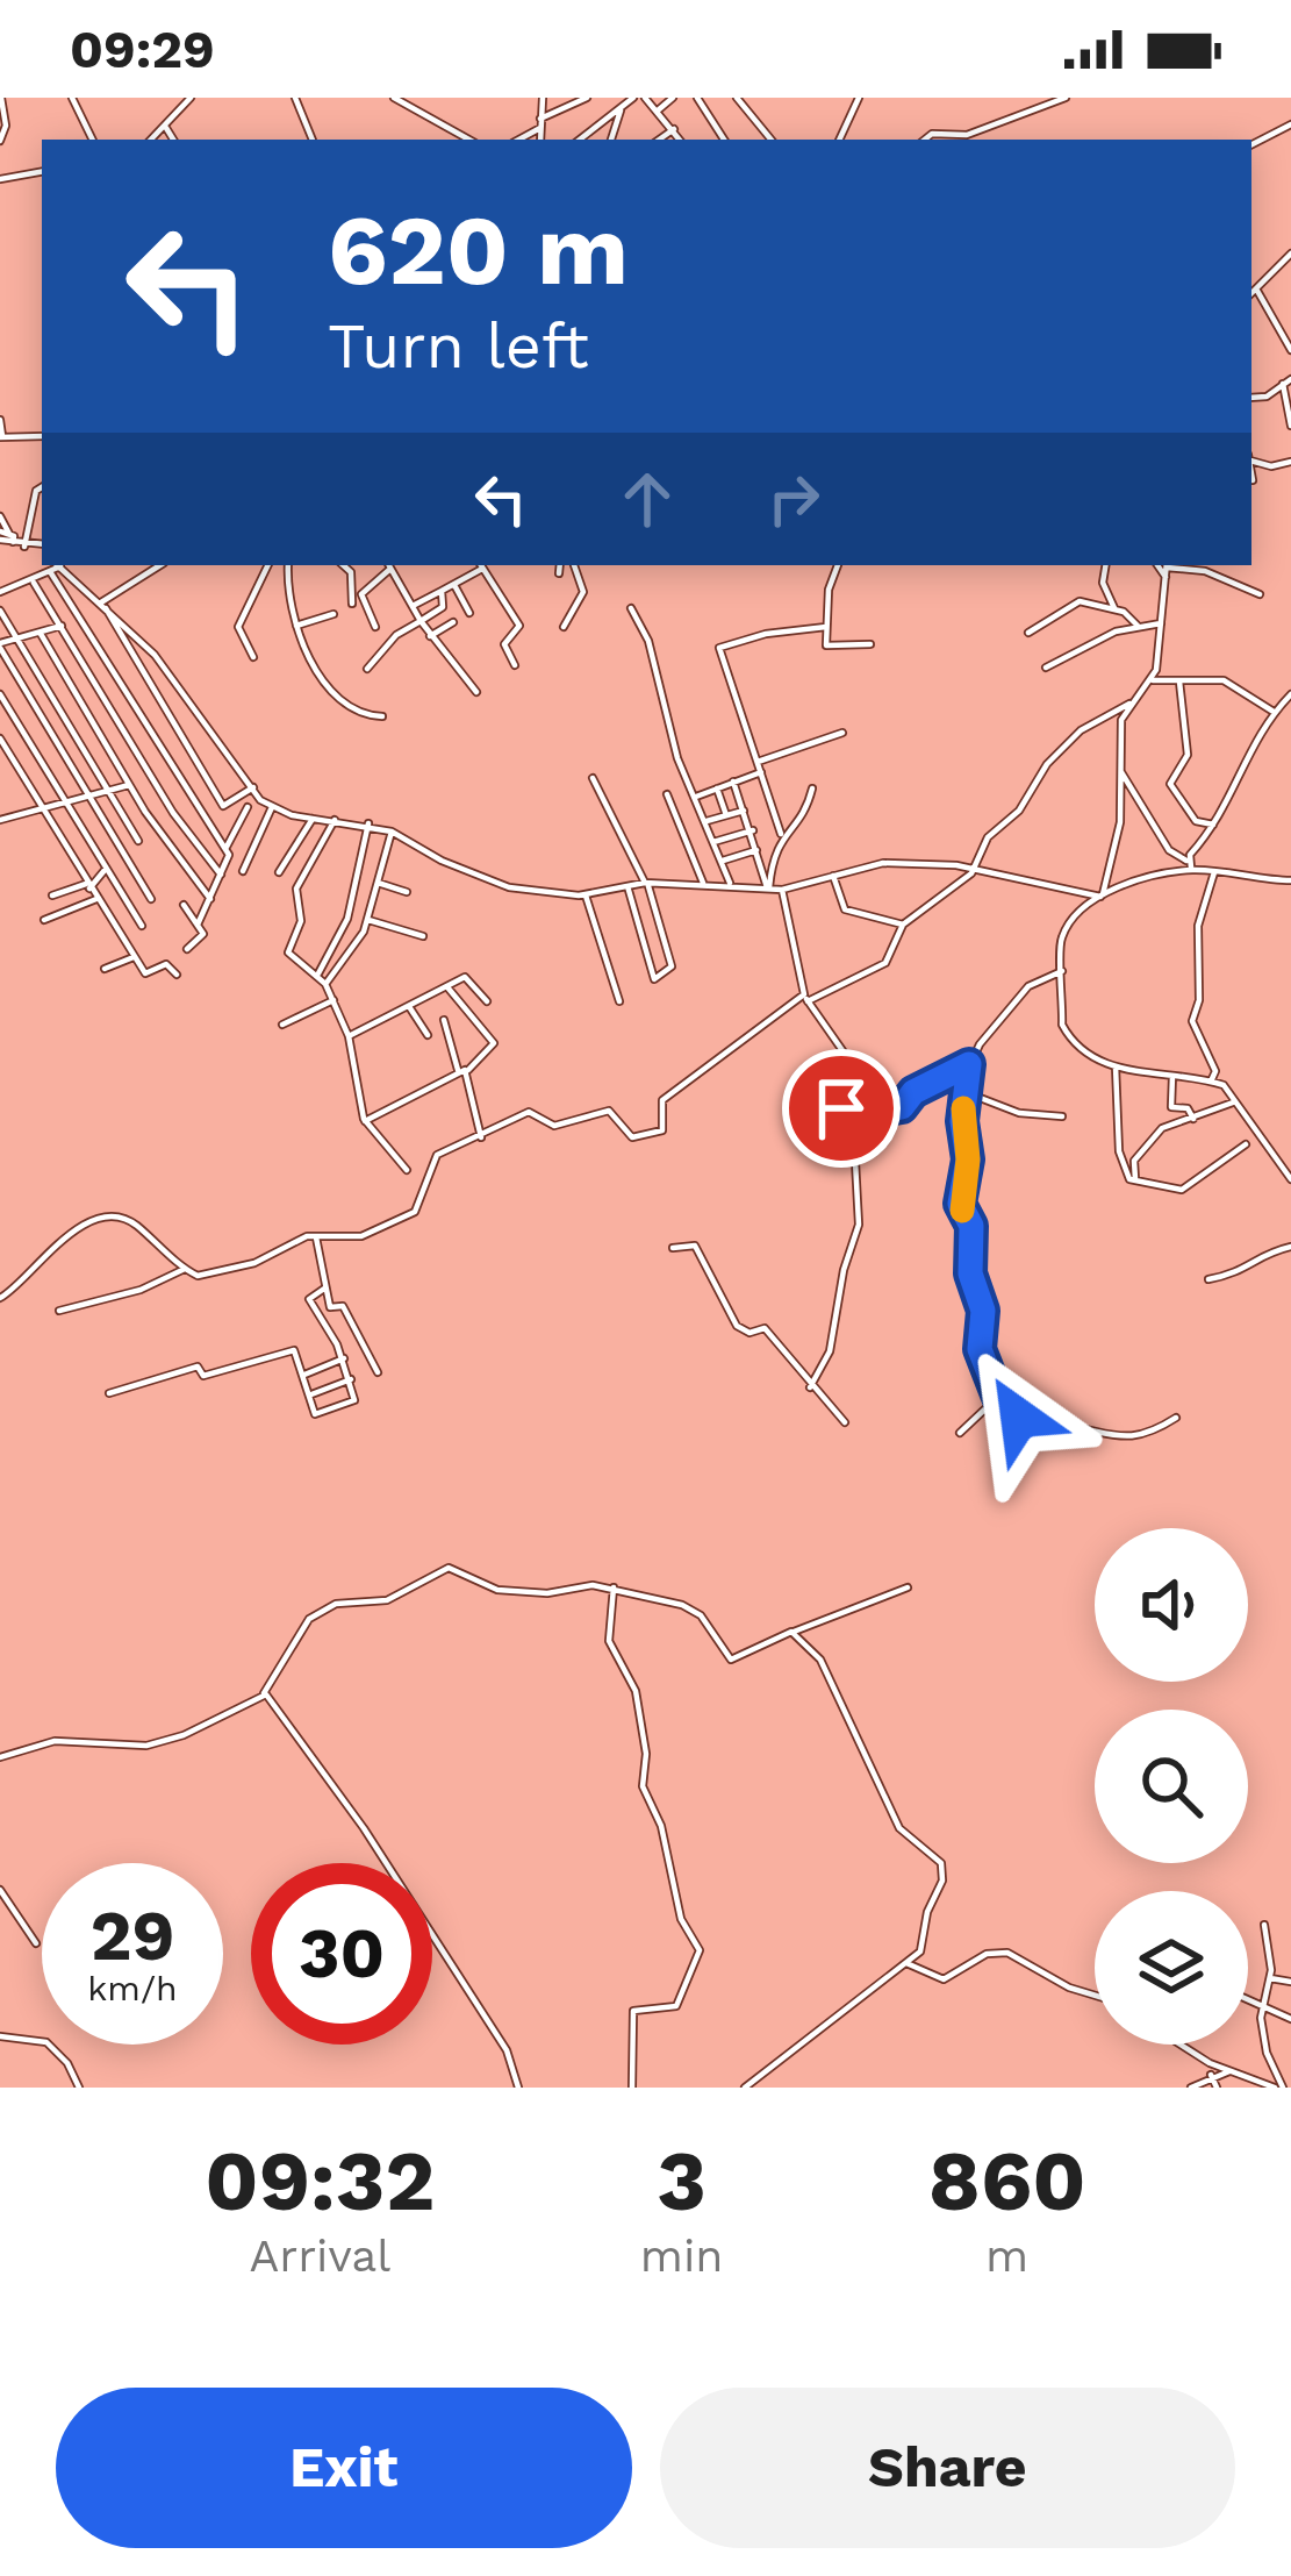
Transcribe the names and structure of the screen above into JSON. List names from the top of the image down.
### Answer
{
  "page": {
    "status": "09:29",
    "turn": ["620 m", "Turn left"],
    "speed": "29 km/h",
    "limit": "30",
    "eta": [
      "09:32",
      "Arrival",
      "3",
      "min",
      "860",
      "m"
    ],
    "buttons": ["Exit", "Share"]
  }
}
